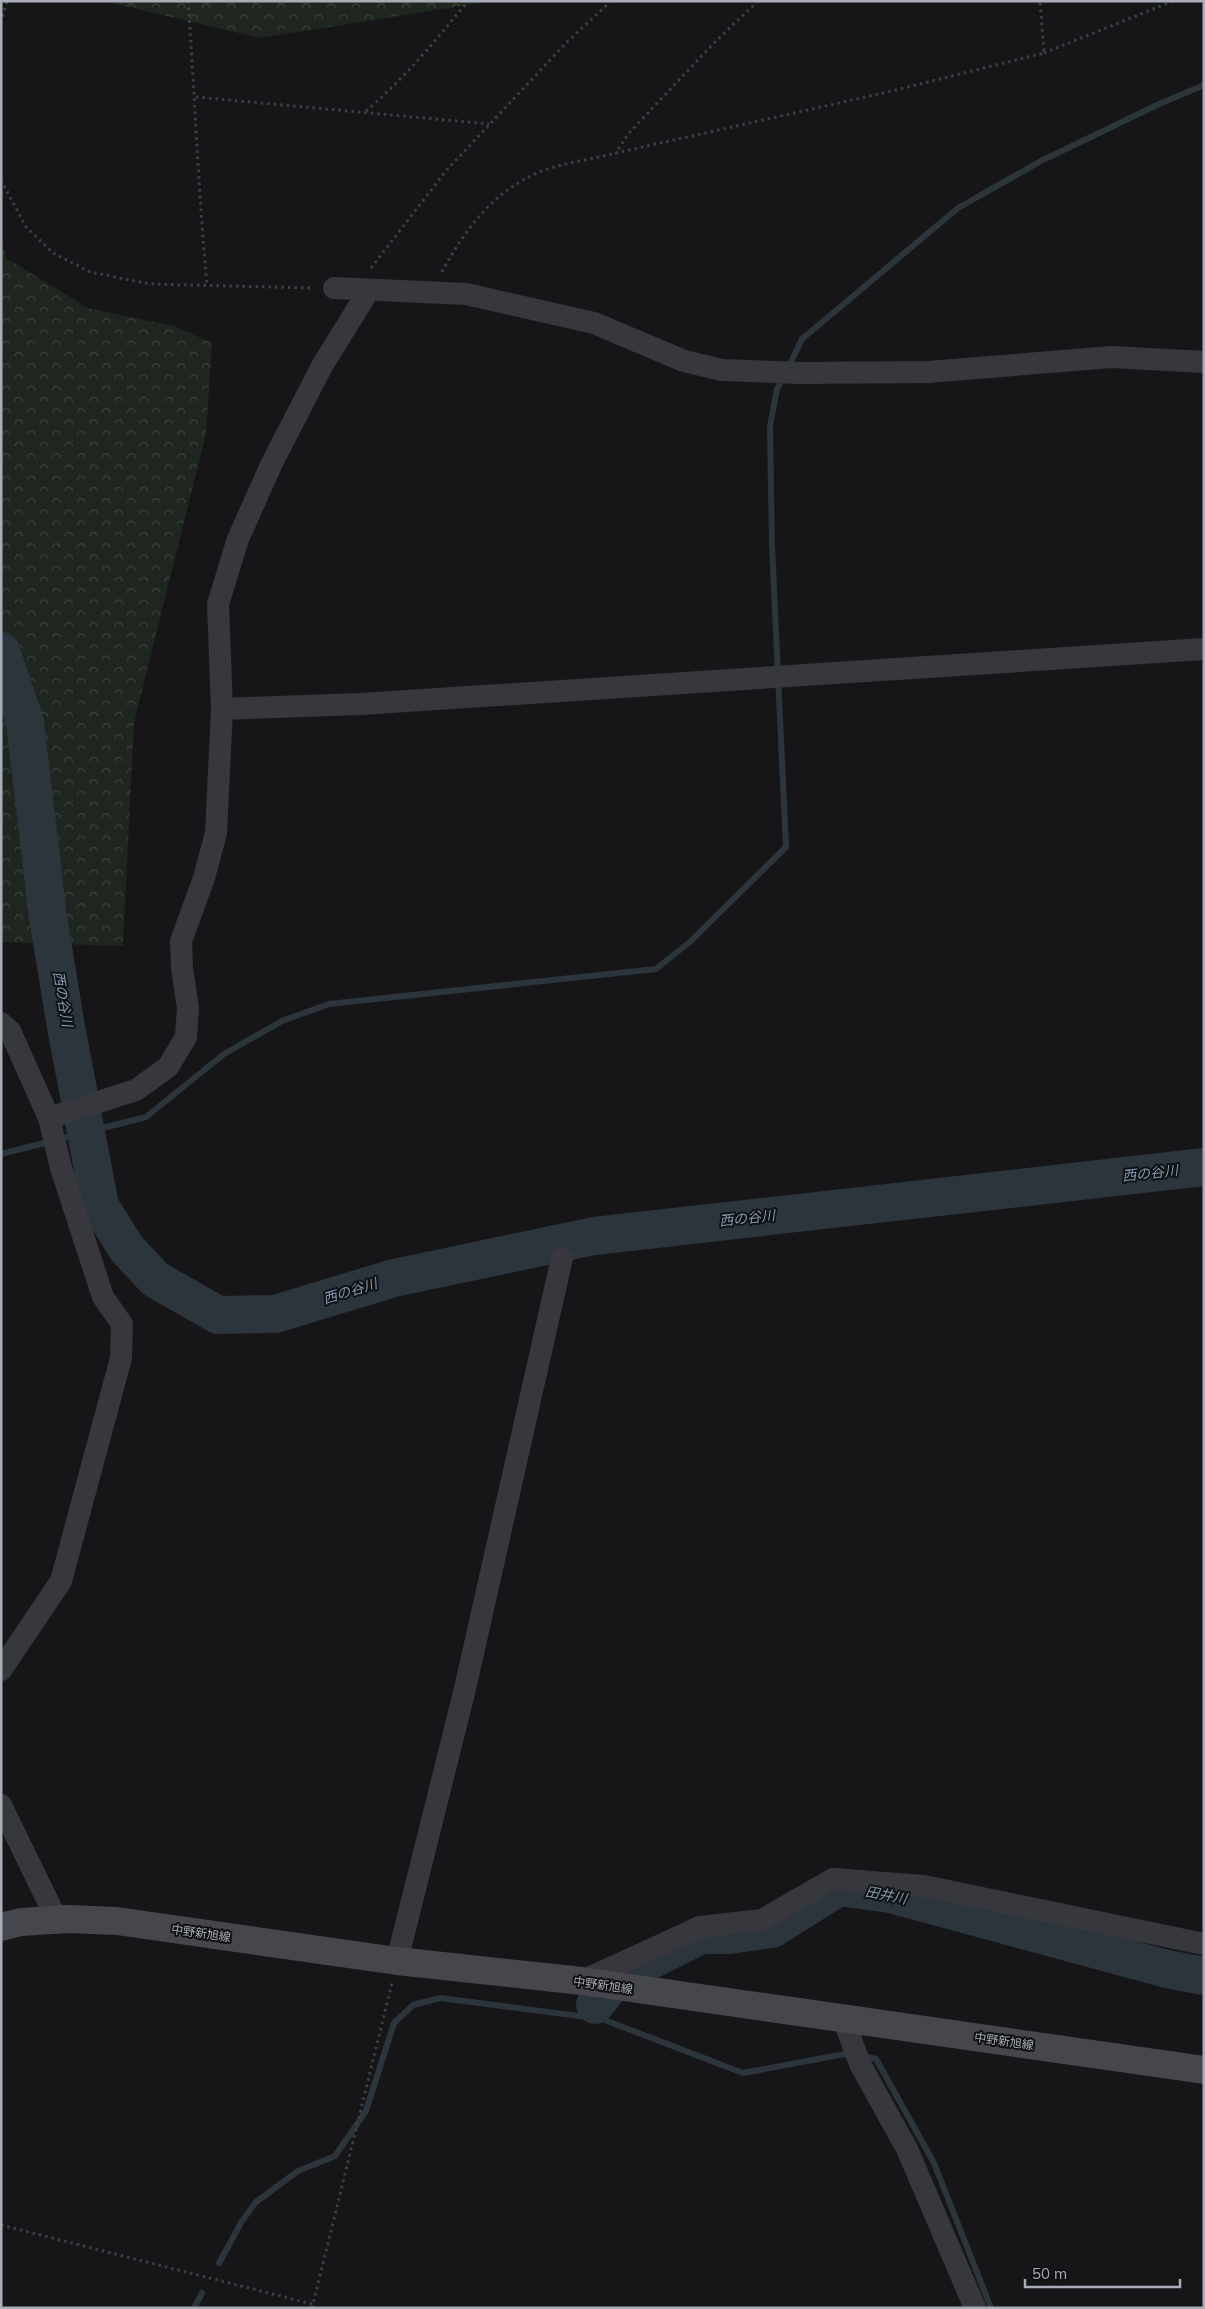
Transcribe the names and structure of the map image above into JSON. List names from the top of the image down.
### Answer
{
  "streets": {
    "main road": ["中野新旭線"]
  },
  "water": ["西の谷川", "田井川"],
  "scale_bar": "50 m"
}
